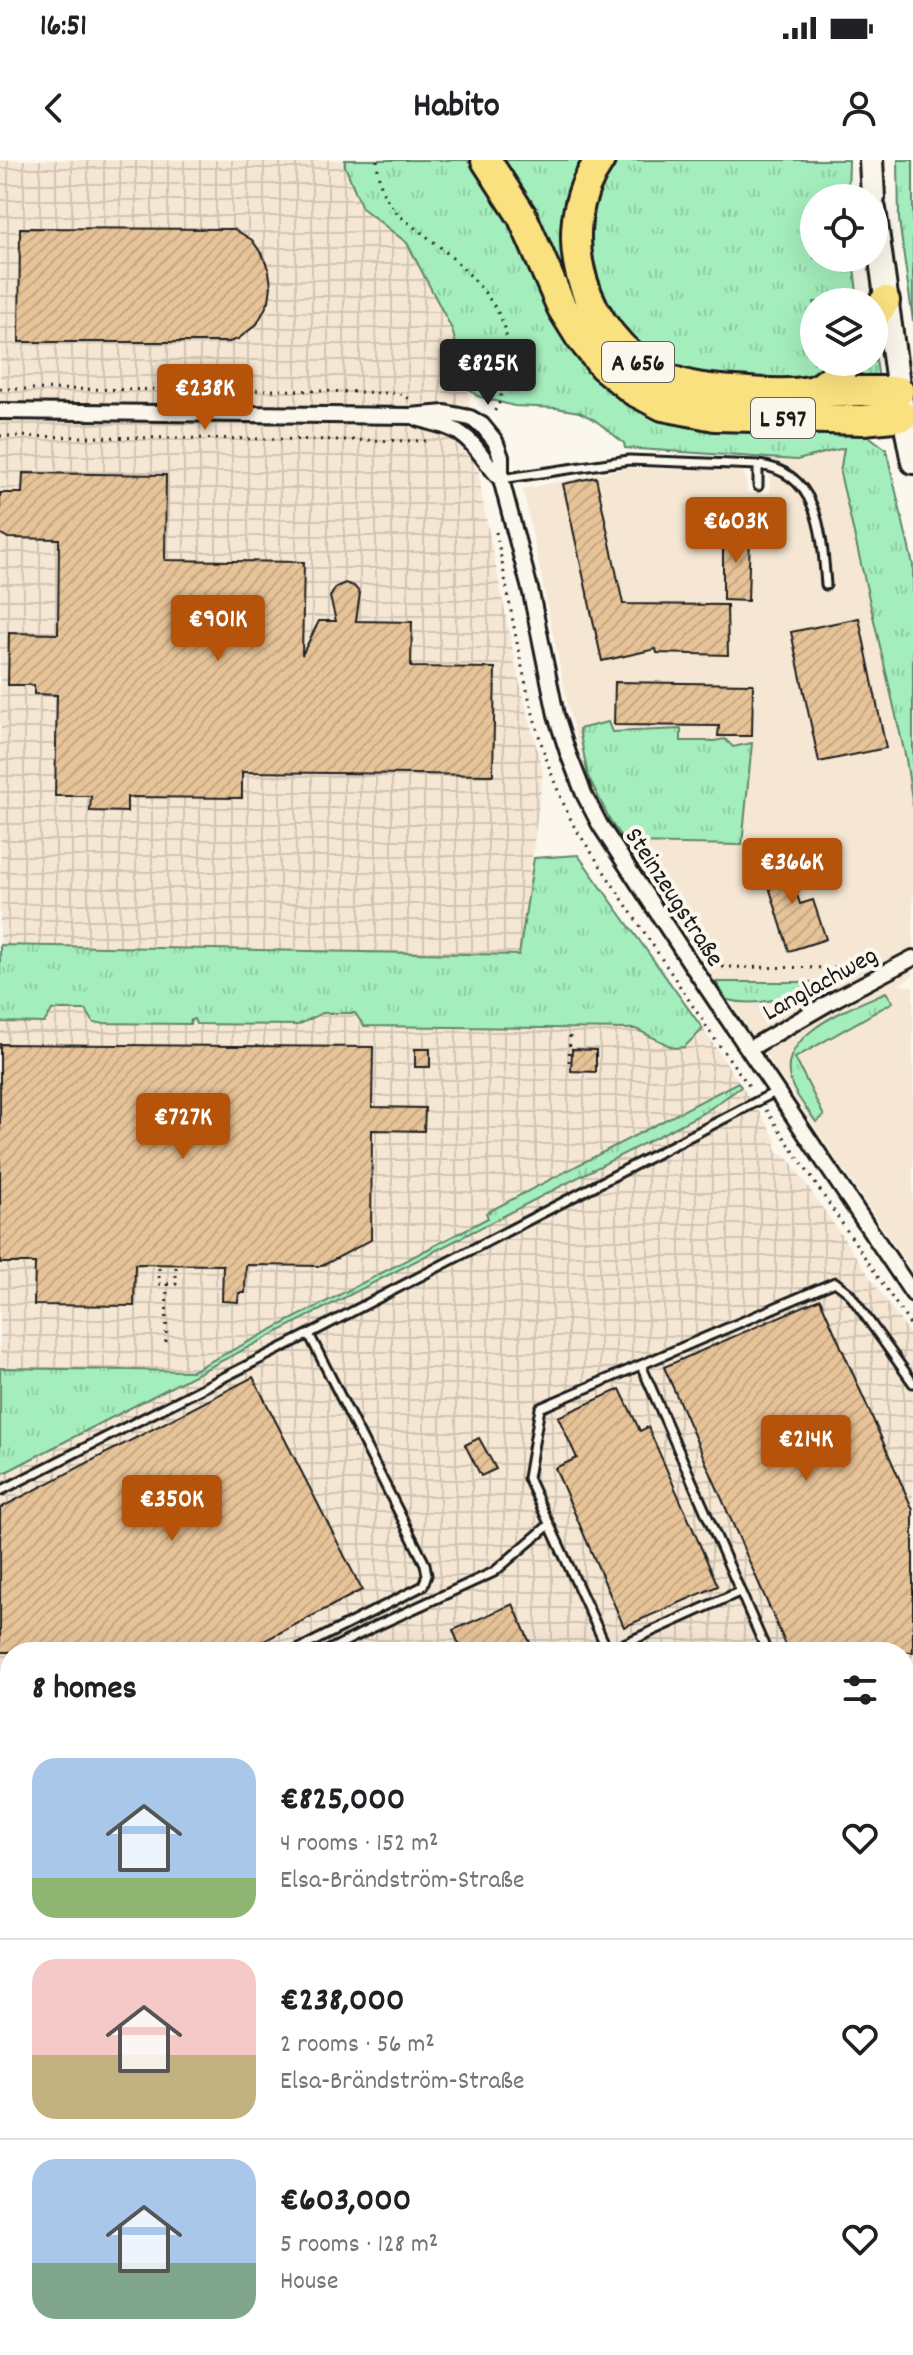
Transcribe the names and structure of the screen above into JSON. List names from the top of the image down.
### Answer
{
  "streets": {
    "highway": ["A 656", "L 597"],
    "street": ["Steinzeugstraße", "Langlachweg"]
  },
  "crossings": [
    ["A 656", "L 597"],
    ["Steinzeugstraße", "Langlachweg"]
  ],
  "page": {
    "status": "16:51",
    "header": "Habito",
    "price": [
      "€825K",
      "€238K",
      "€603K",
      "€901K",
      "€366K",
      "€727K",
      "€214K",
      "€350K"
    ],
    "heading": "8 homes",
    "list": [
      {
        "name": "€825,000",
        "note": "4 rooms · 152 m² · Elsa-Brändström-Straße"
      },
      {
        "name": "€238,000",
        "note": "2 rooms · 56 m² · Elsa-Brändström-Straße"
      },
      {
        "name": "€603,000",
        "note": "5 rooms · 128 m² · House"
      }
    ]
  }
}
